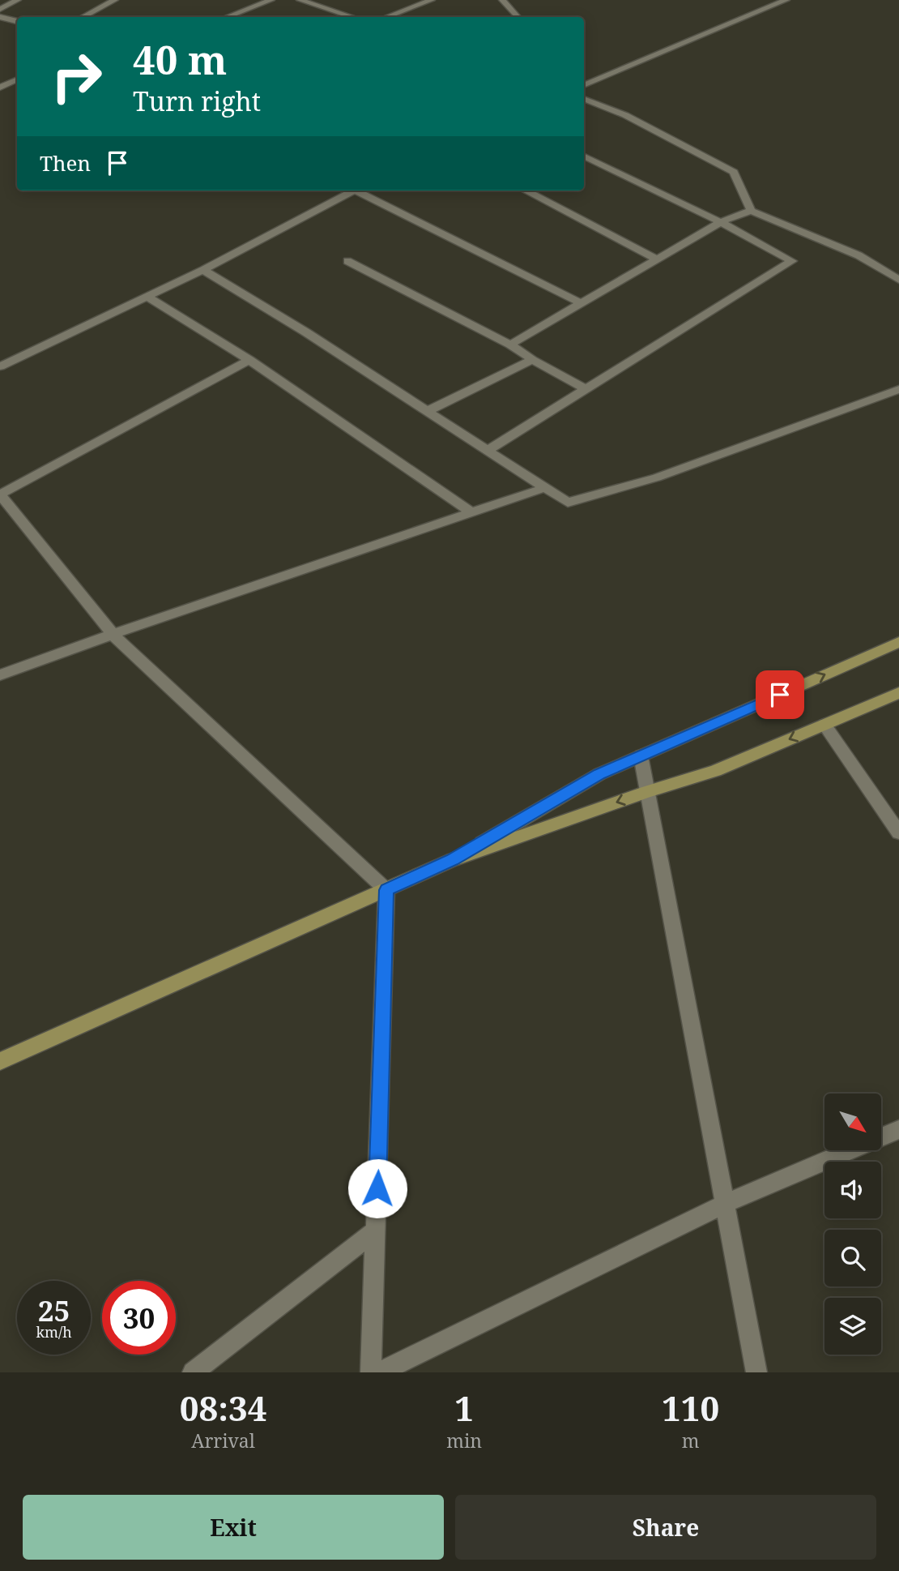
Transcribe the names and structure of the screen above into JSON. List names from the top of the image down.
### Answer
{
  "north": "bottom right",
  "page": {
    "turn": ["40 m", "Turn right"],
    "then": "Then",
    "speed": "25 km/h",
    "limit": "30",
    "eta": [
      "08:34",
      "Arrival",
      "1",
      "min",
      "110",
      "m"
    ],
    "buttons": ["Exit", "Share"]
  }
}
